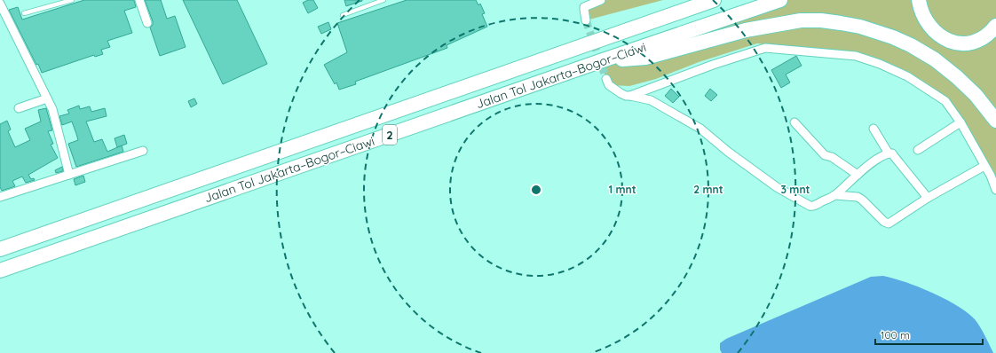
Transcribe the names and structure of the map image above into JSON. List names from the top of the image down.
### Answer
{
  "streets": {
    "highway": ["Jalan Tol Jakarta–Bogor–Ciawi", "2"]
  },
  "scale_bar": "100 m",
  "rings": ["1 mnt", "2 mnt", "3 mnt"]
}
